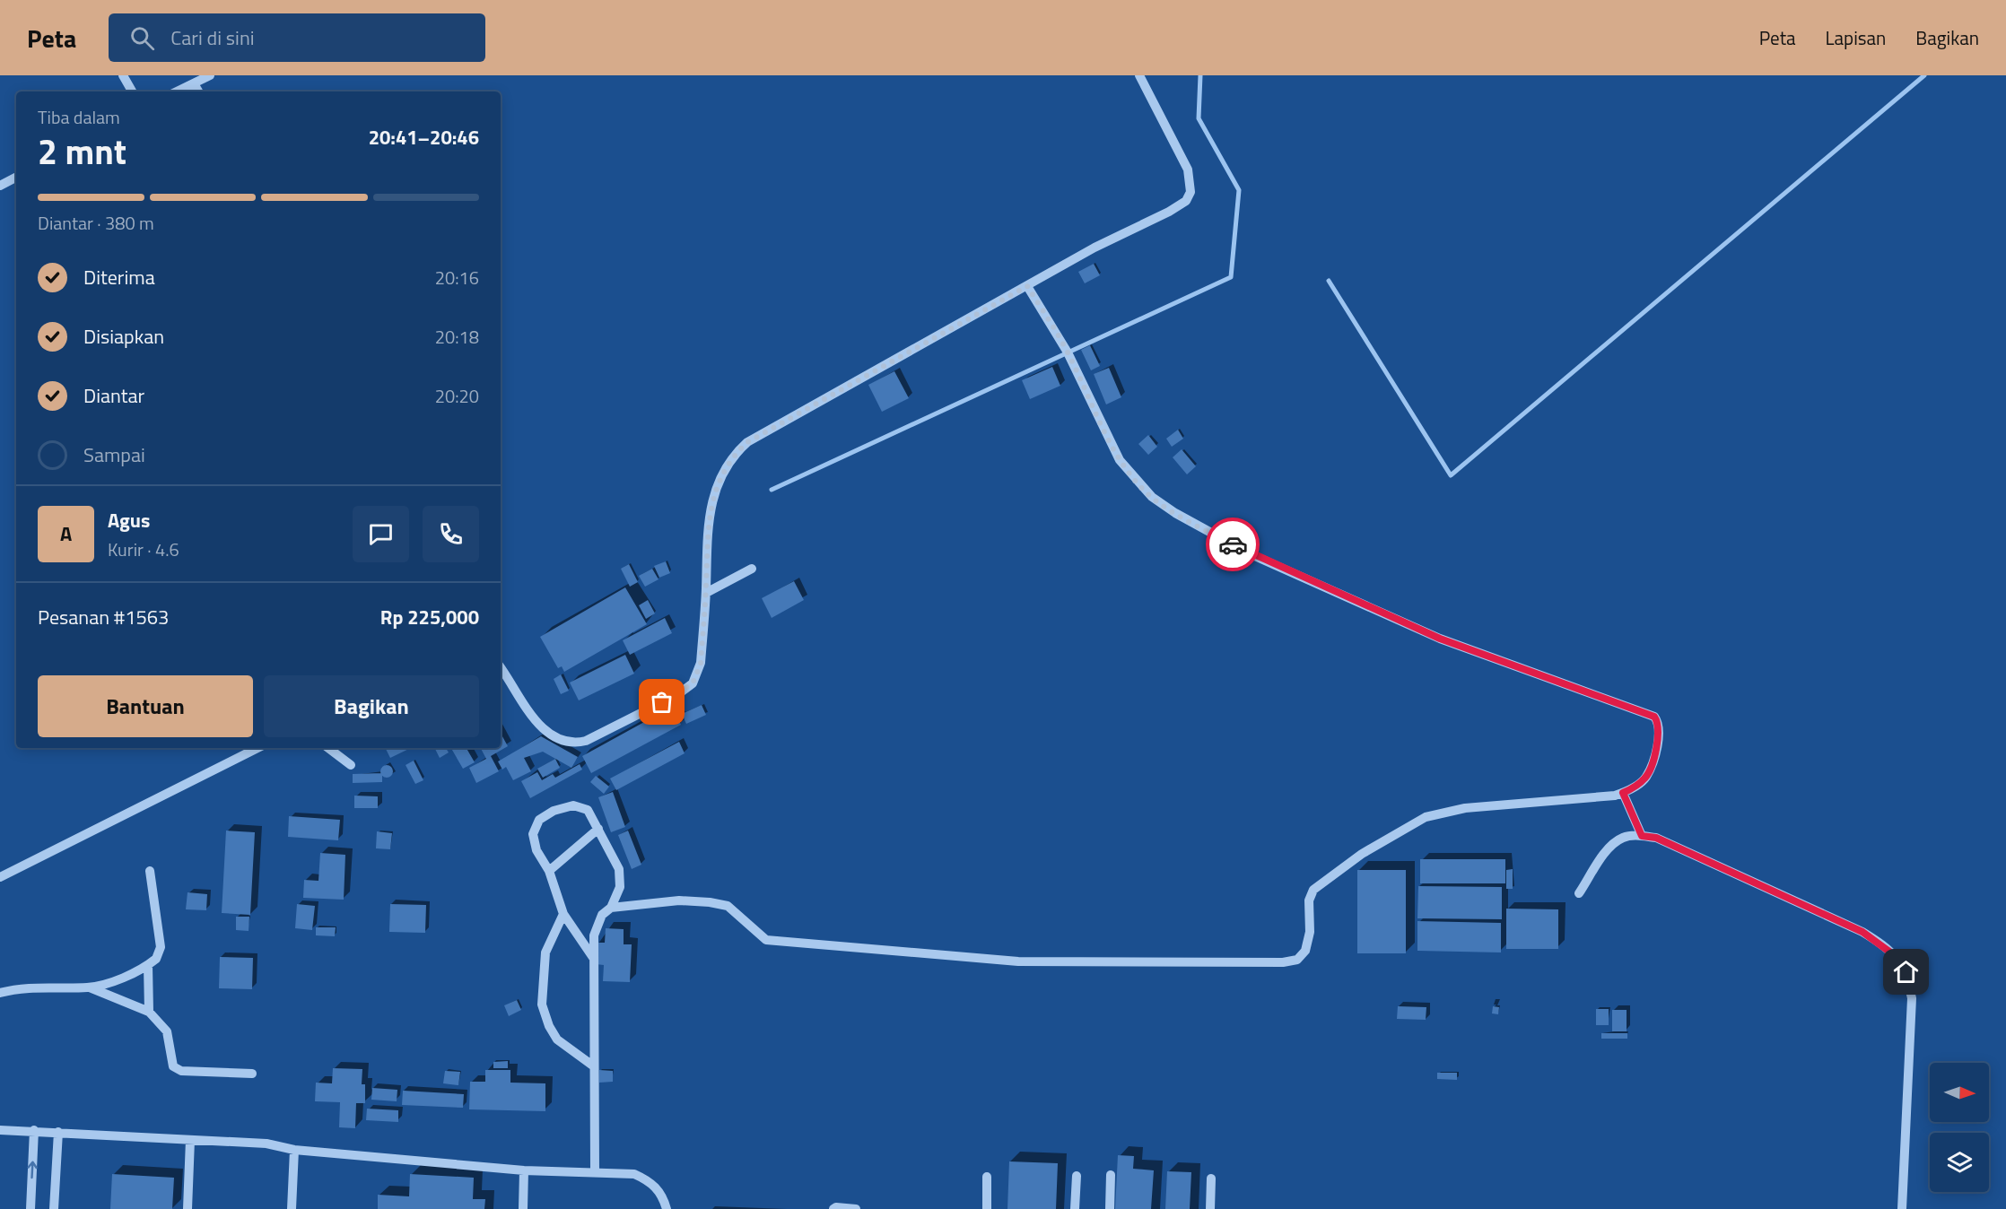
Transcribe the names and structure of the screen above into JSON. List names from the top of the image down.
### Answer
{
  "north": "right",
  "page": {
    "header": "Peta",
    "search": "Cari di sini",
    "nav": ["Peta", "Lapisan", "Bagikan"],
    "heading": ["2 mnt", "Tiba dalam", "20:41–20:46"],
    "panel": [
      "Agus",
      "Kurir · 4.6",
      "Pesanan #1563",
      "Rp 225,000"
    ],
    "bar": "Diantar · 380 m",
    "list": [
      ["Diterima", "20:16"],
      ["Disiapkan", "20:18"],
      ["Diantar", "20:20"],
      "Sampai"
    ],
    "round": "A",
    "buttons": ["Bantuan", "Bagikan"]
  }
}
